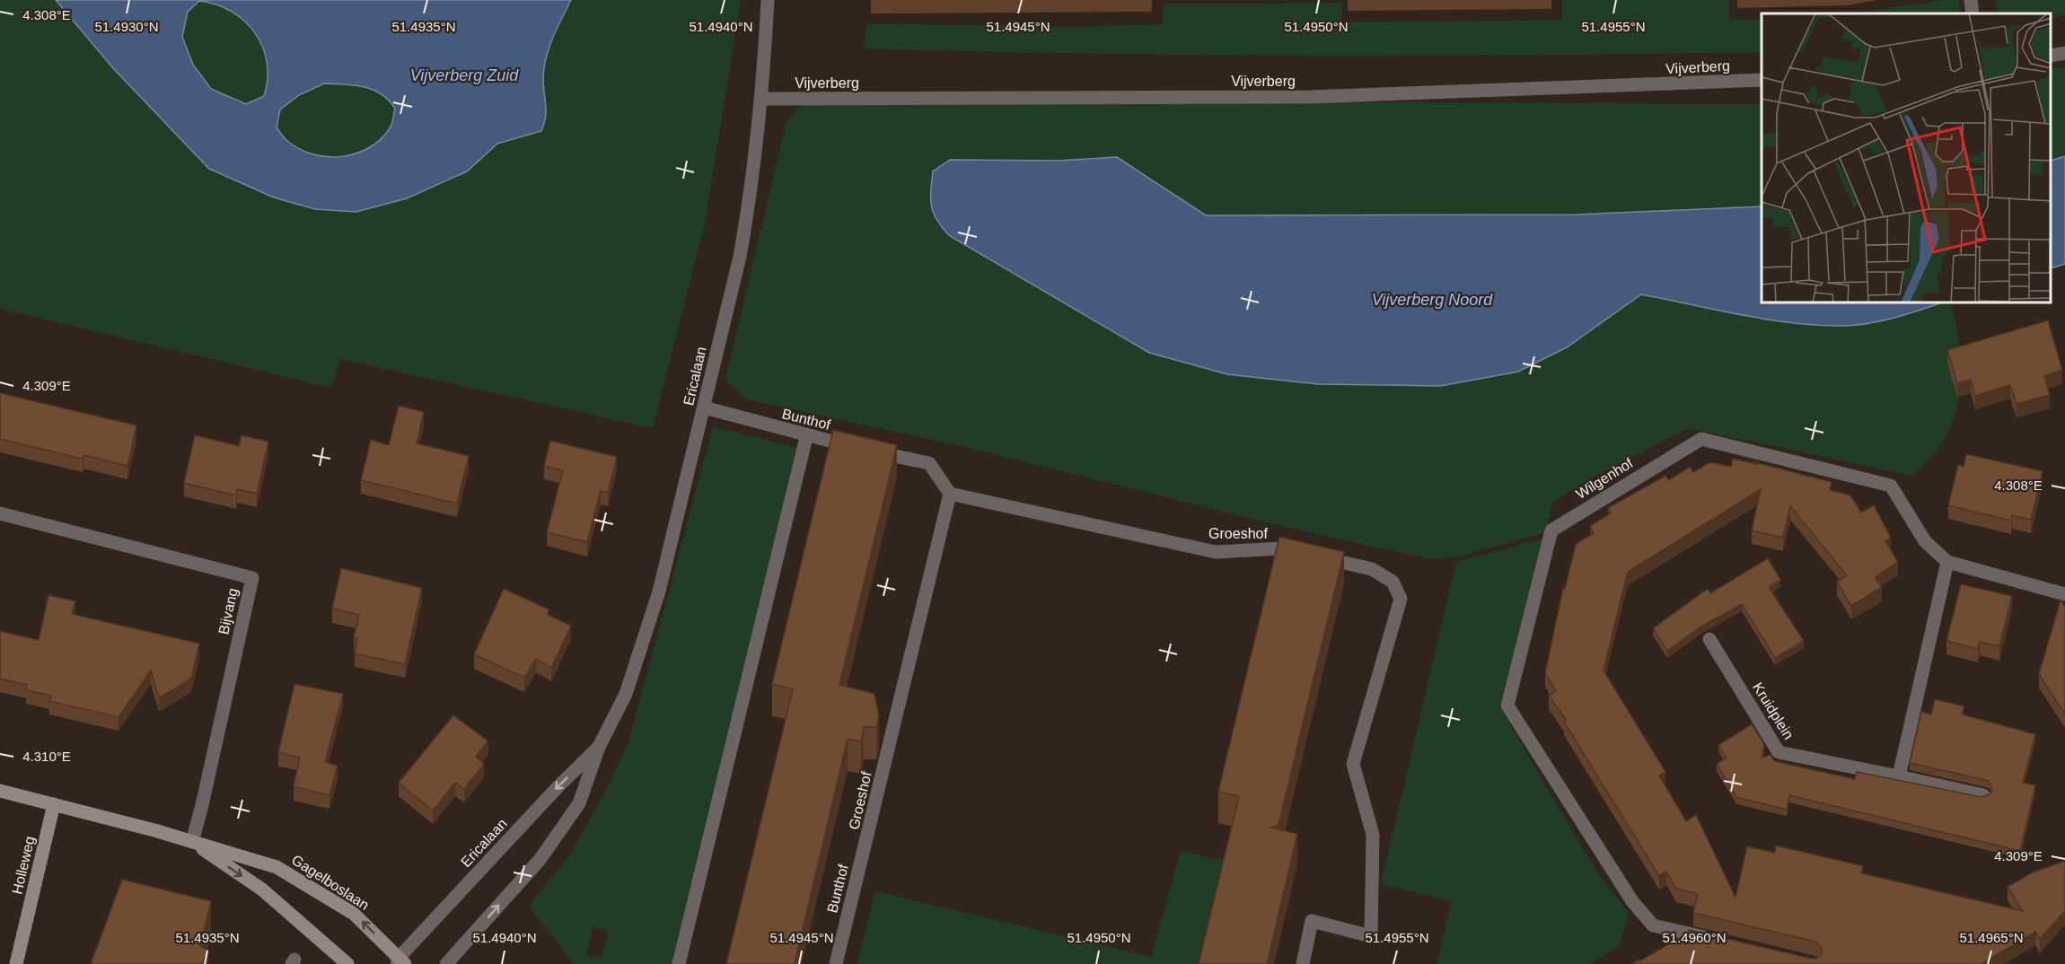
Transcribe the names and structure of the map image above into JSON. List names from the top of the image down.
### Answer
{
  "streets": {
    "street": [
      "Vijverberg",
      "Ericalaan",
      "Bunthof",
      "Wilgenhof",
      "Groeshof",
      "Bijvang",
      "Kruidplein",
      "Holleweg",
      "Gagelboslaan"
    ]
  },
  "crossings": [
    ["Vijverberg", "Ericalaan"],
    ["Ericalaan", "Bunthof"],
    ["Ericalaan", "Gagelboslaan"],
    ["Bunthof", "Groeshof"],
    ["Bijvang", "Gagelboslaan"],
    ["Holleweg", "Gagelboslaan"]
  ],
  "water": ["Vijverberg Zuid", "Vijverberg Noord"],
  "coordinates": [
    "4.308°E",
    "51.4930°N",
    "51.4935°N",
    "51.4940°N",
    "51.4945°N",
    "51.4950°N",
    "51.4955°N",
    "4.309°E",
    "4.310°E",
    "51.4960°N",
    "51.4965°N"
  ]
}
